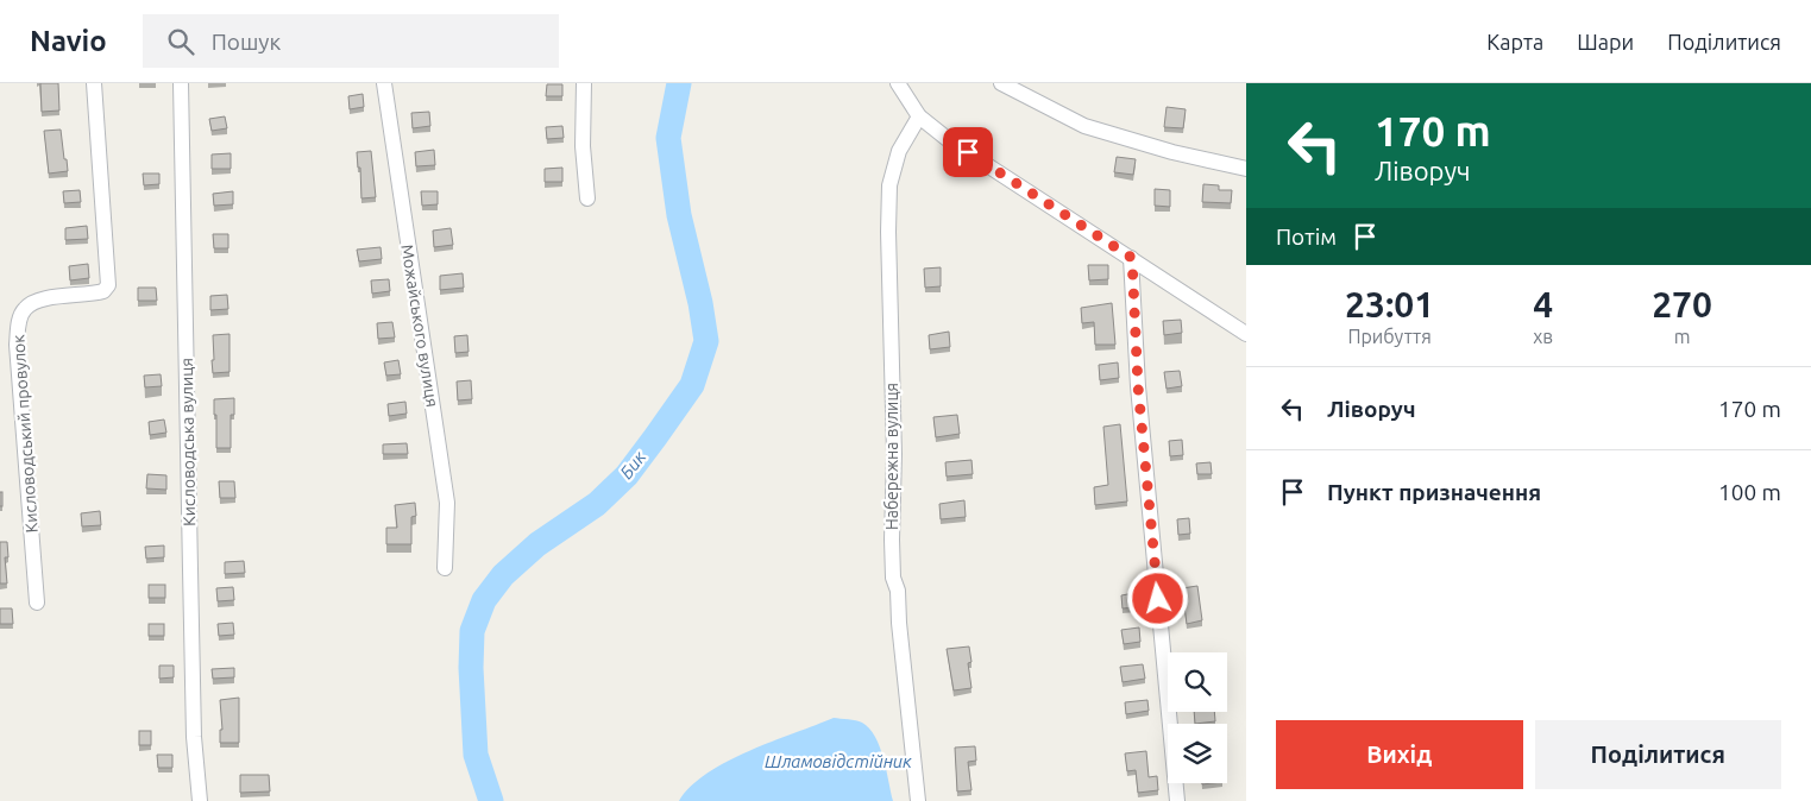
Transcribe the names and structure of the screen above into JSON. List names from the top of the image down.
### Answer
{
  "streets": {
    "street": [
      "Можайського вулиця",
      "Кисловодський провулок",
      "Кисловодська вулиця",
      "Набережна вулиця"
    ]
  },
  "water": ["Бик", "Шламовідстійник"],
  "page": {
    "header": "Navio",
    "search": "Пошук",
    "nav": ["Карта", "Шари", "Поділитися"],
    "turn": ["170 m", "Ліворуч"],
    "then": "Потім",
    "eta": [
      "23:01",
      "Прибуття",
      "4",
      "хв",
      "270",
      "m"
    ],
    "list": [
      {
        "name": "Ліворуч",
        "value": "170 m"
      },
      {
        "name": "Пункт призначення",
        "value": "100 m"
      }
    ],
    "buttons": ["Вихід", "Поділитися"]
  }
}
